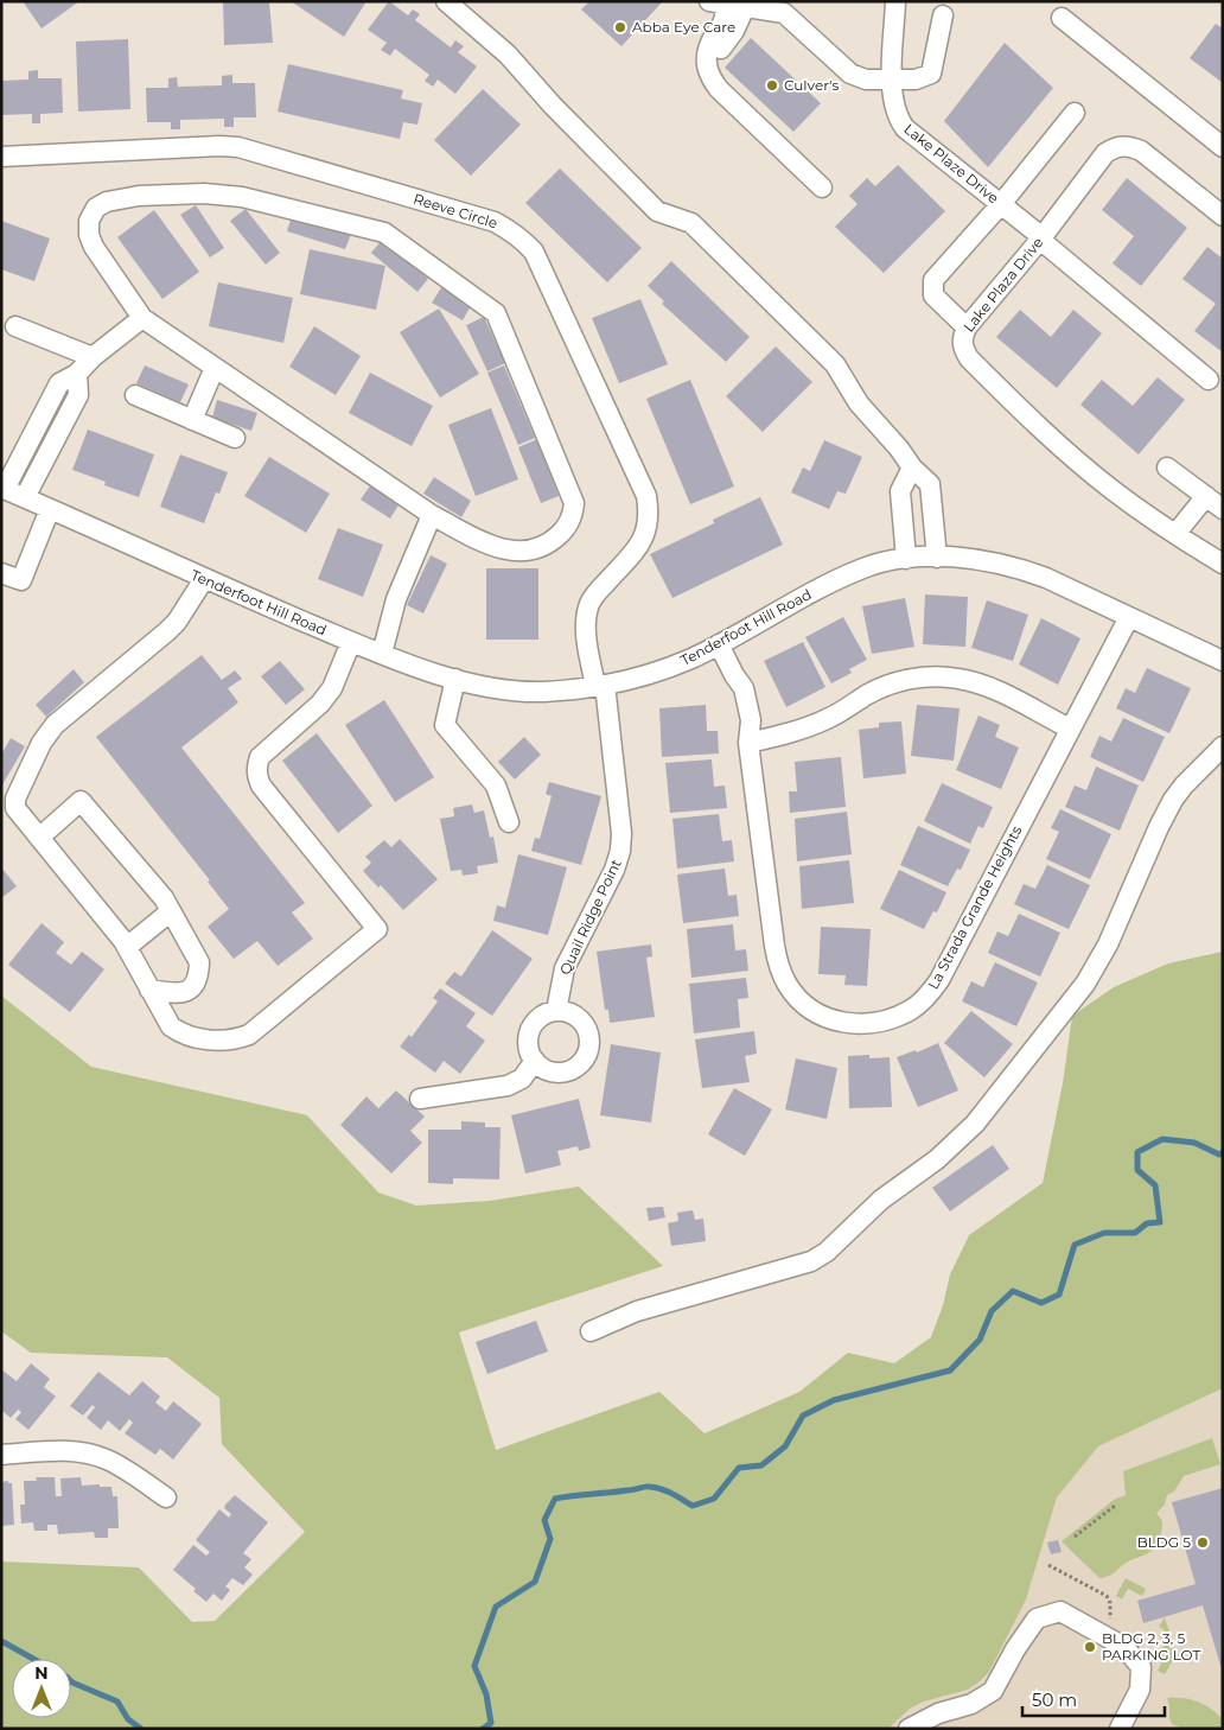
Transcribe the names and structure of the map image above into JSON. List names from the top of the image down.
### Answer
{
  "streets": {
    "street": [
      "Lake Plaze Drive",
      "Reeve Circle",
      "Lake Plaza Drive",
      "Tenderfoot Hill Road",
      "La Strada Grande Heights",
      "Quail Ridge Point"
    ]
  },
  "crossings": [
    ["Lake Plaze Drive", "Lake Plaza Drive"],
    ["Reeve Circle", "Tenderfoot Hill Road"],
    ["Reeve Circle", "Quail Ridge Point"],
    ["Tenderfoot Hill Road", "La Strada Grande Heights"],
    ["Tenderfoot Hill Road", "Quail Ridge Point"]
  ],
  "places": [
    "Abba Eye Care",
    "Culver's",
    "BLDG 5",
    "BLDG 2, 3, 5 PARKING LOT"
  ],
  "scale_bar": "50 m",
  "north": "top"
}
